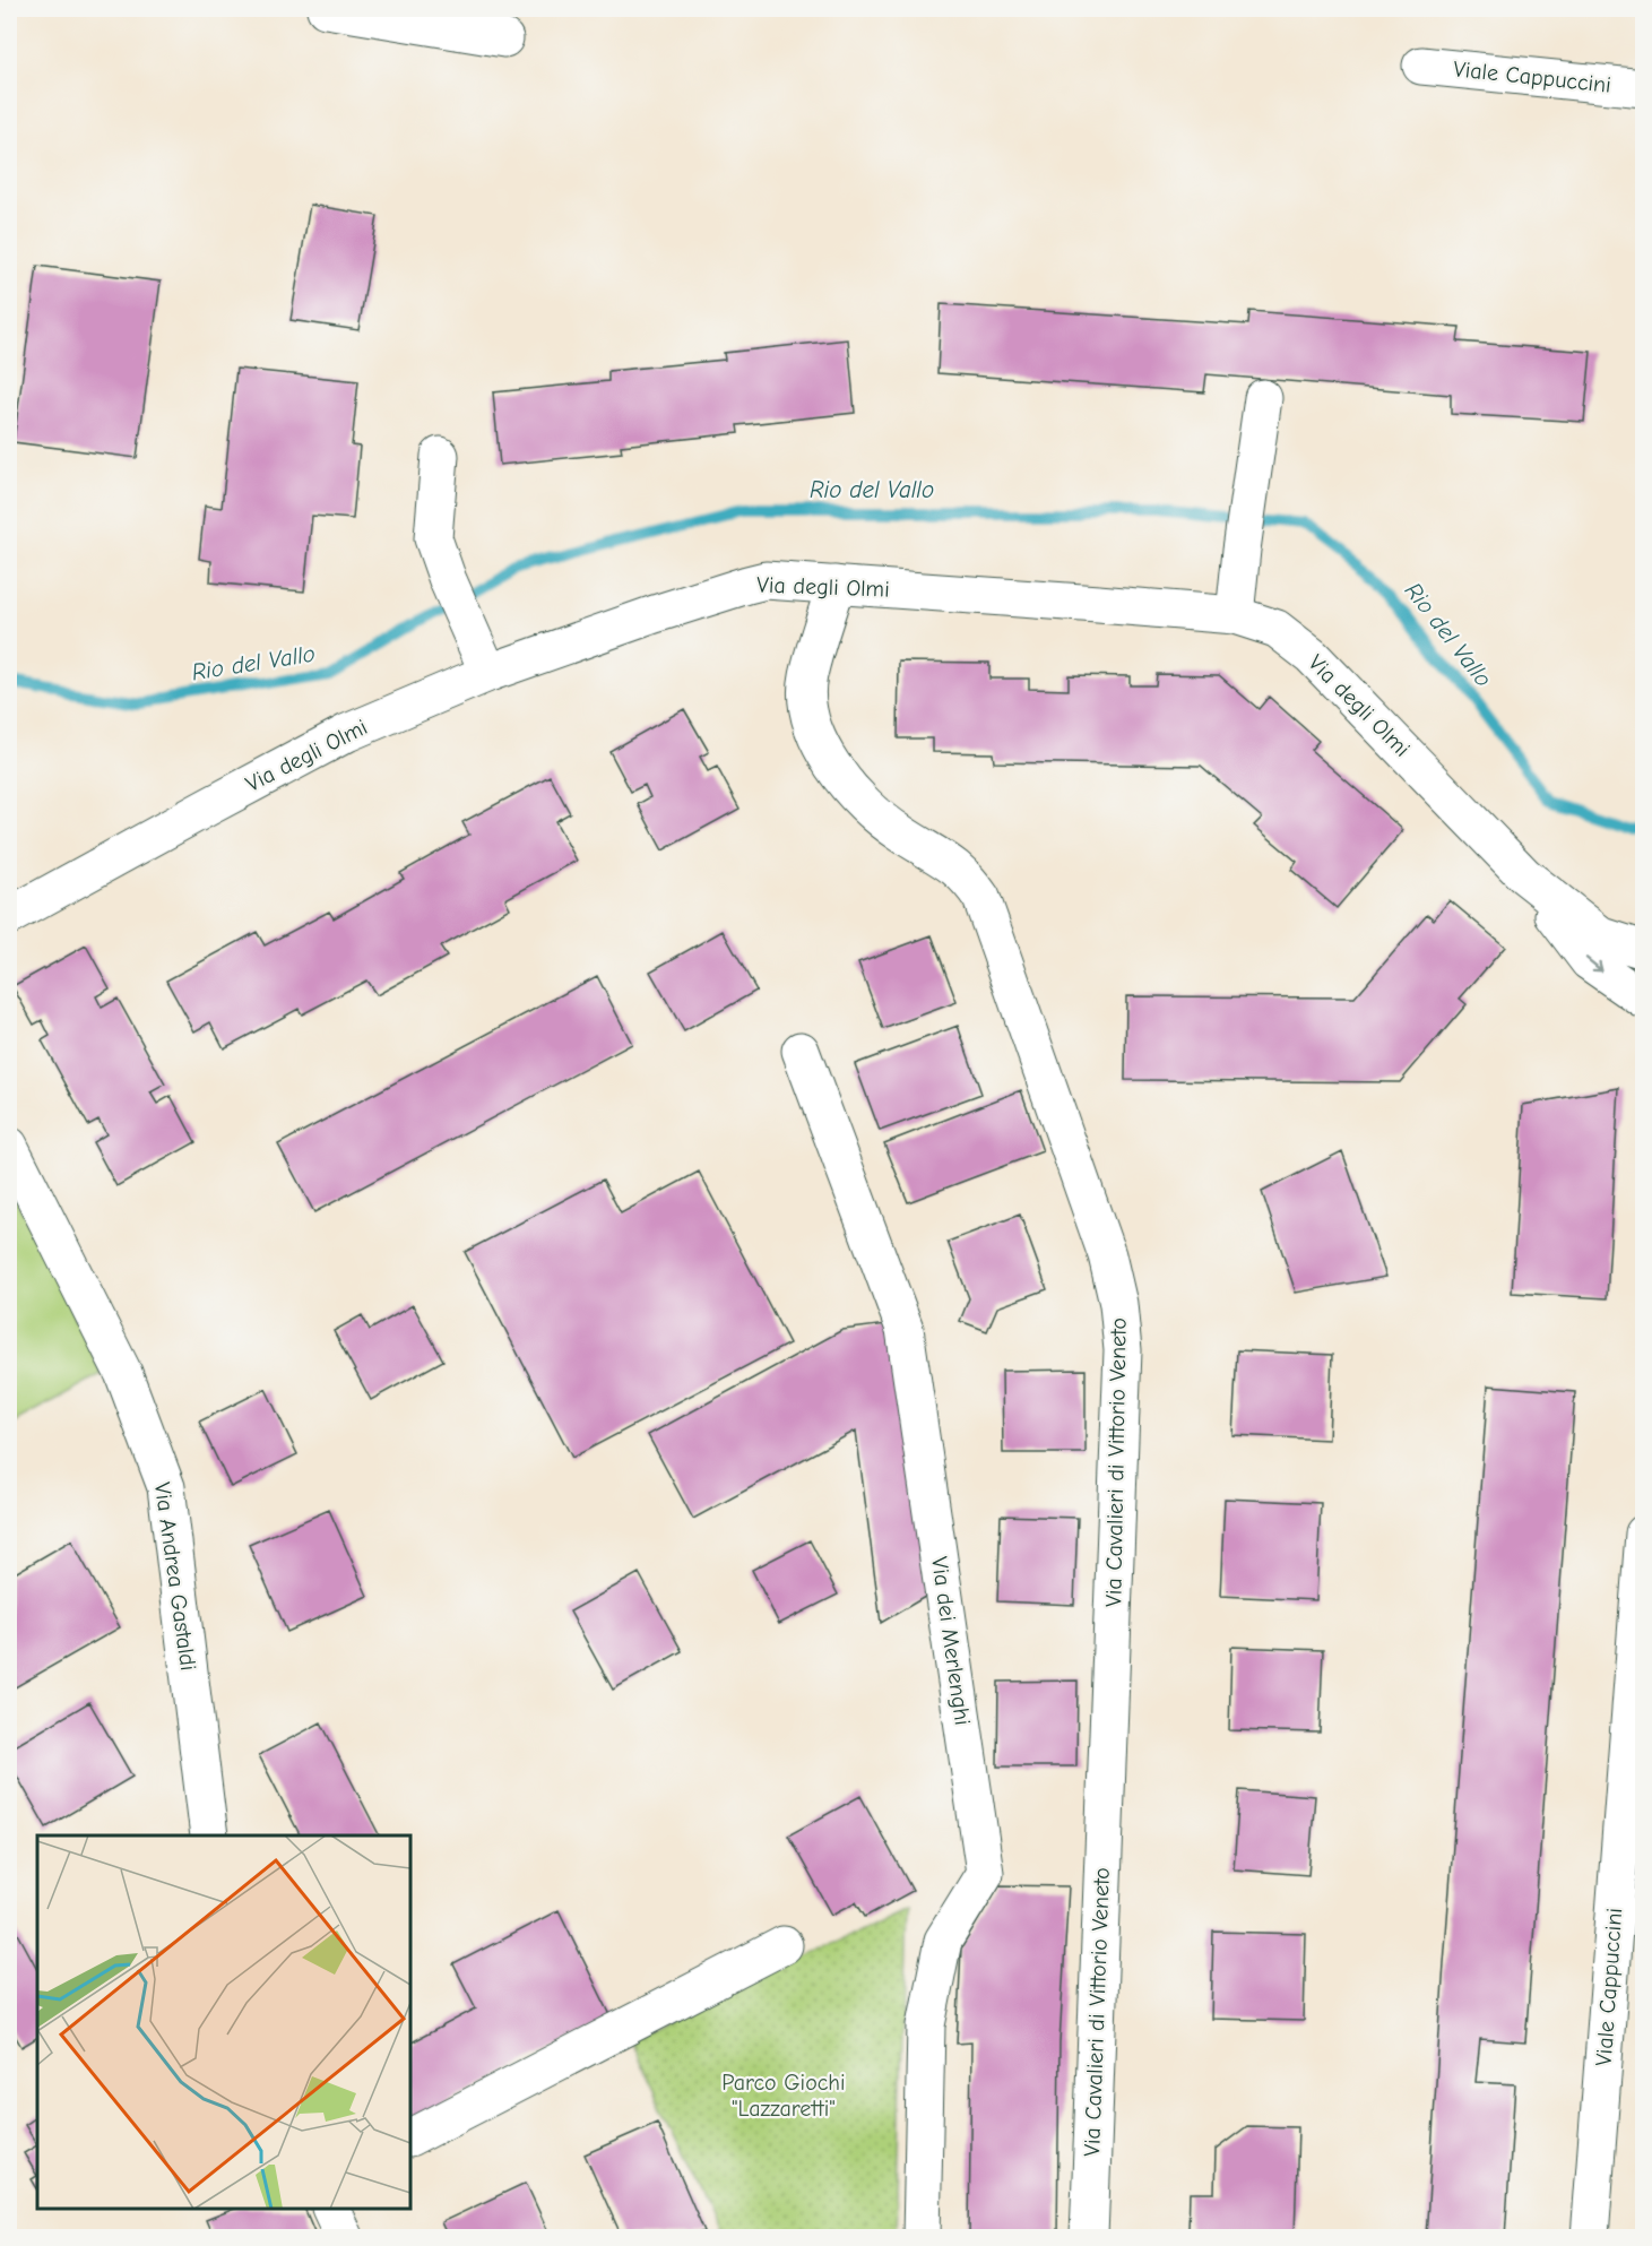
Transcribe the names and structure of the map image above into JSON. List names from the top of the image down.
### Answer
{
  "streets": {
    "street": [
      "Viale Cappuccini",
      "Via degli Olmi",
      "Via Cavalieri di Vittorio Veneto",
      "Via Andrea Gastaldi",
      "Via dei Merlenghi"
    ]
  },
  "crossings": [
    ["Via degli Olmi", "Via Cavalieri di Vittorio Veneto"]
  ],
  "water": ["Rio del Vallo"],
  "parks": ["Parco Giochi \"Lazzaretti\""]
}
